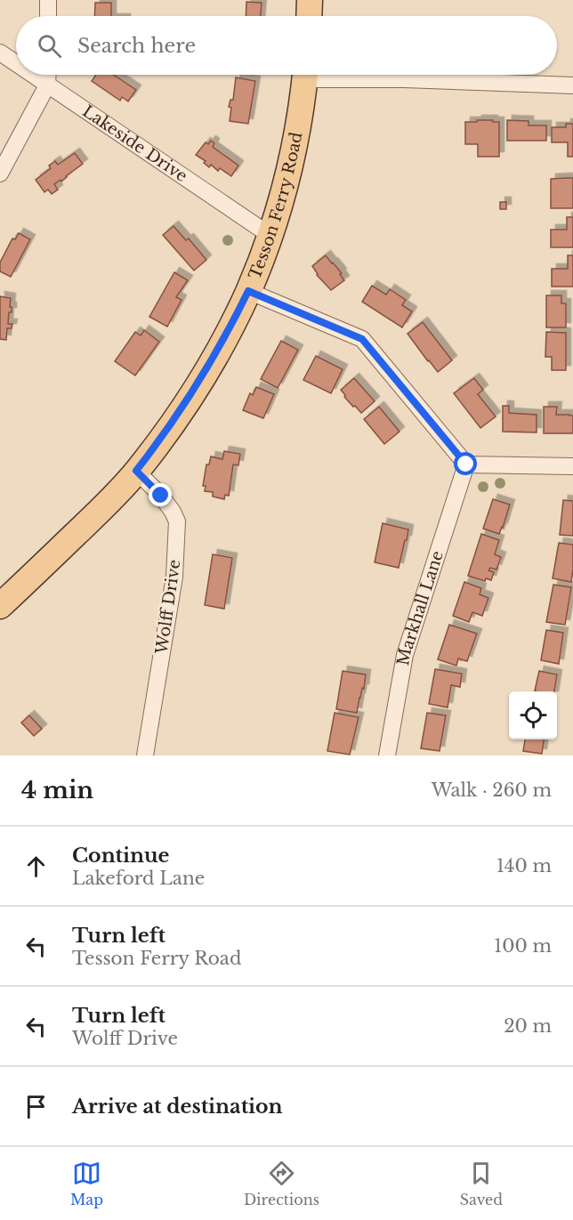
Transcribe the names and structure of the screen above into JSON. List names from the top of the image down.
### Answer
{
  "streets": {
    "main road": ["Tesson Ferry Road"],
    "street": ["Lakeside Drive", "Wolff Drive", "Markhall Lane"]
  },
  "crossings": [
    ["Lakeside Drive", "Tesson Ferry Road"],
    ["Tesson Ferry Road", "Wolff Drive"]
  ],
  "page": {
    "search": "Search here",
    "heading": ["4 min", "Walk · 260 m"],
    "list": [
      ["Continue", "Lakeford Lane", "140 m"],
      ["Turn left", "Tesson Ferry Road", "100 m"],
      ["Turn left", "Wolff Drive", "20 m"],
      "Arrive at destination"
    ],
    "nav": ["Map", "Directions", "Saved"]
  }
}
